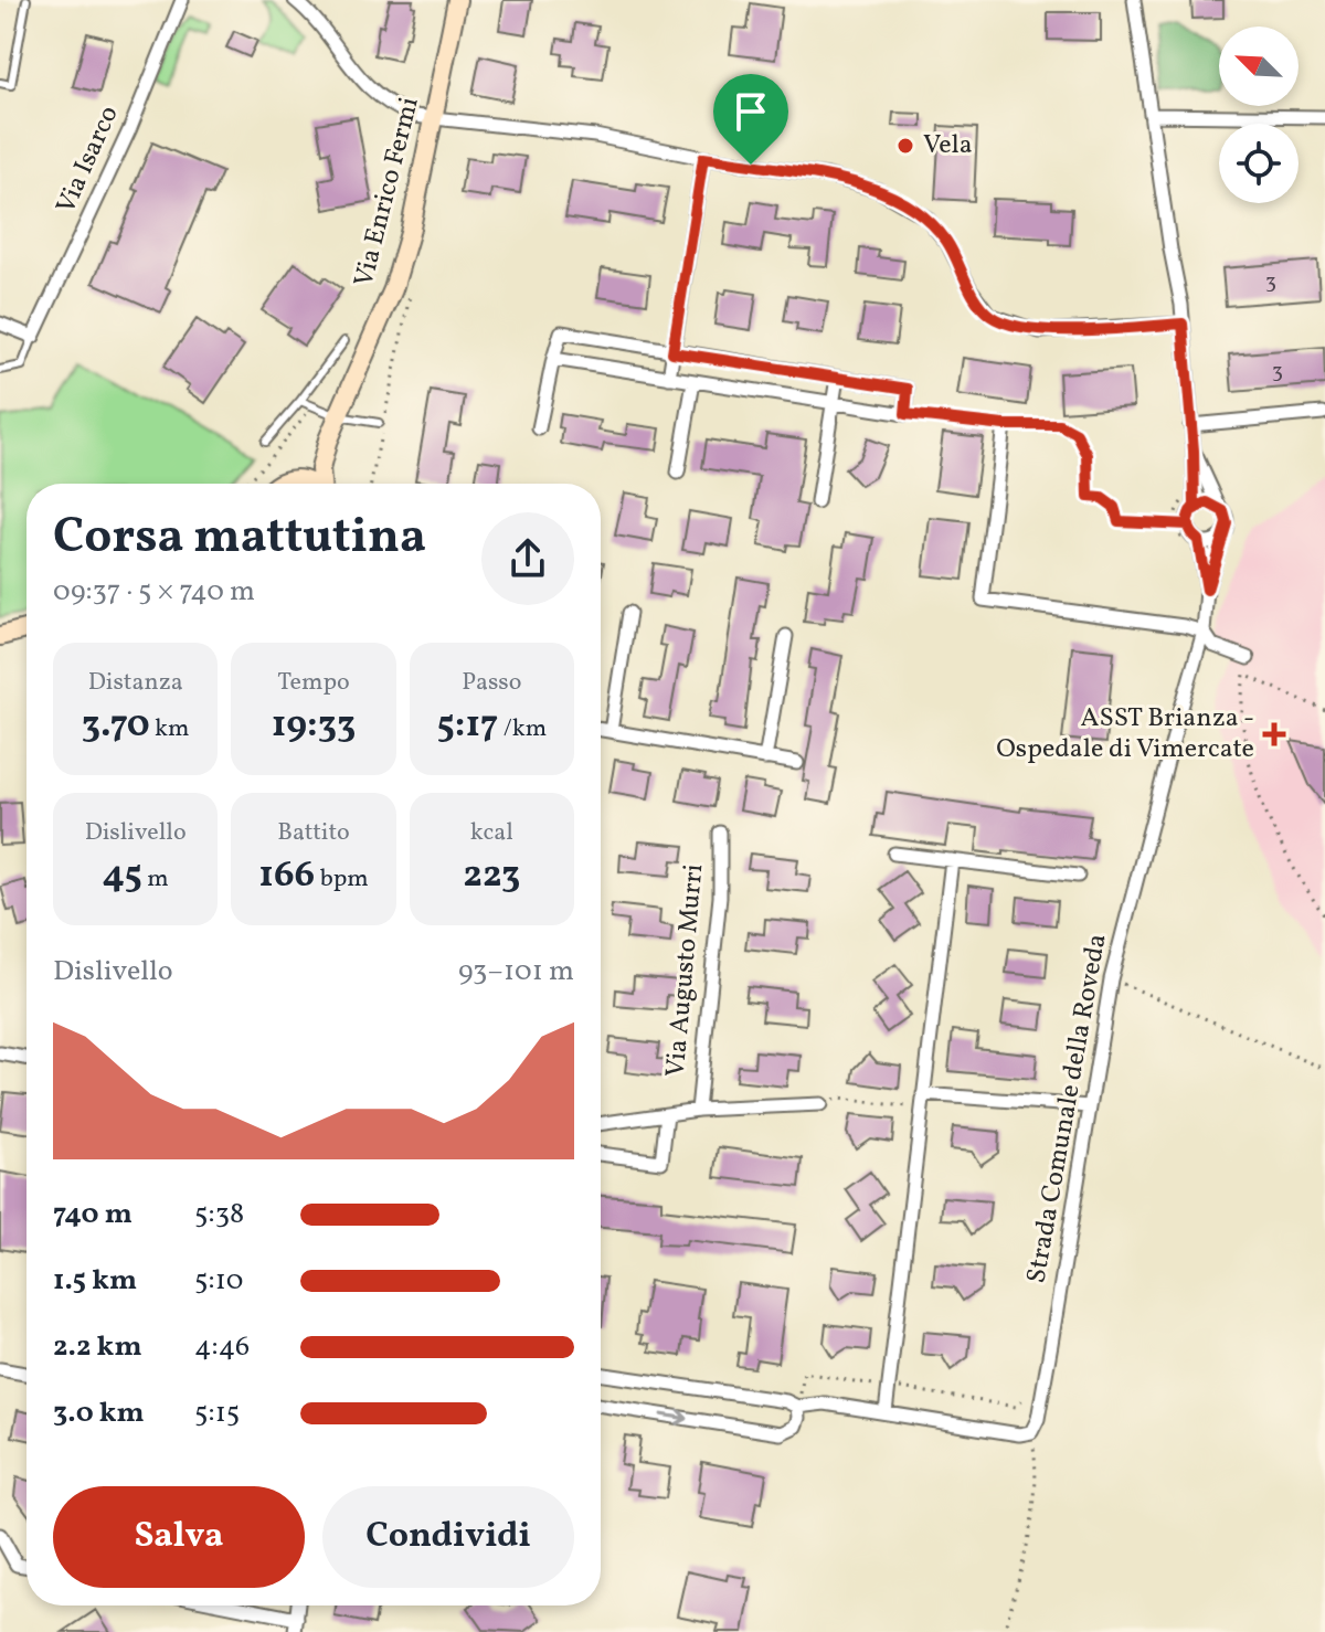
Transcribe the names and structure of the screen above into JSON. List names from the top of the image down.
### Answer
{
  "streets": {
    "street": [
      "Via Isarco",
      "Via Enrico Fermi",
      "Via Augusto Murri",
      "Strada Comunale della Roveda"
    ]
  },
  "places": {
    "other": ["Vela"],
    "health": ["ASST Brianza - Ospedale di Vimercate"]
  },
  "house_numbers": ["3", "3"],
  "north": "top left",
  "page": {
    "heading": ["Corsa mattutina", "09:37 · 5 × 740 m"],
    "stats": [
      ["Distanza", "3.70 km"],
      ["Tempo", "19:33"],
      ["Passo", "5:17 /km"],
      ["Dislivello", "45 m"],
      ["Battito", "166 bpm"],
      ["kcal", "223"]
    ],
    "chart": ["Dislivello", "93–101 m"],
    "list": [
      {
        "name": "740 m",
        "note": "5:38"
      },
      {
        "name": "1.5 km",
        "note": "5:10"
      },
      {
        "name": "2.2 km",
        "note": "4:46"
      },
      {
        "name": "3.0 km",
        "note": "5:15"
      }
    ],
    "buttons": ["Salva", "Condividi"]
  }
}
